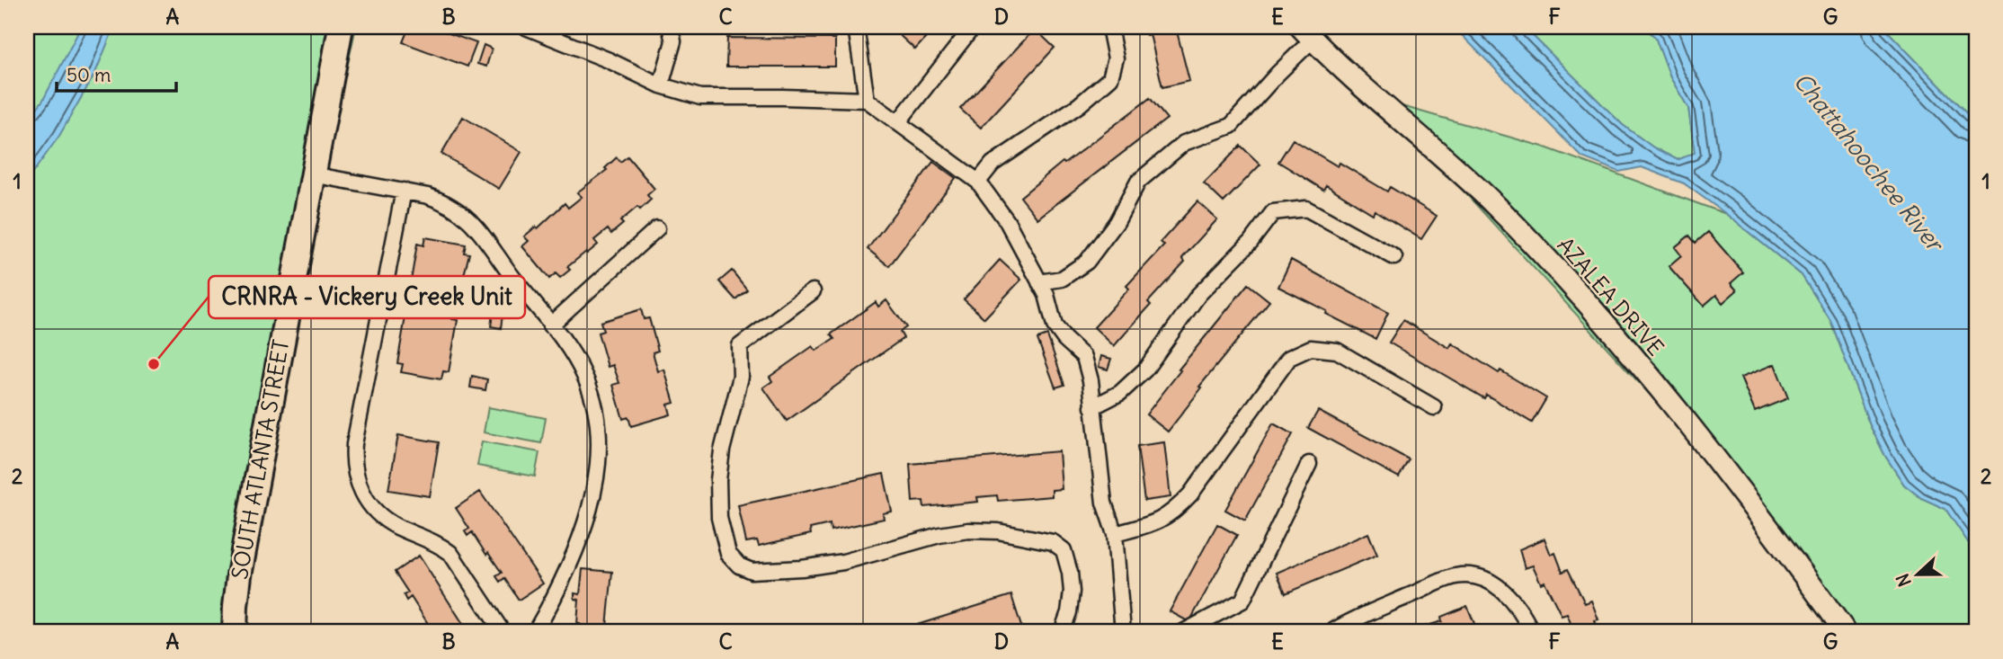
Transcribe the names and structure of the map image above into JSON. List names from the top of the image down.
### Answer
{
  "streets": {
    "main road": ["SOUTH ATLANTA STREET"],
    "street": ["AZALEA DRIVE"]
  },
  "water": ["Chattahoochee River"],
  "places": ["CRNRA - Vickery Creek Unit"],
  "scale_bar": "50 m",
  "north": "left",
  "grid": {
    "columns": [
      "A",
      "B",
      "C",
      "D",
      "E",
      "F",
      "G"
    ],
    "rows": ["1", "2"]
  }
}
